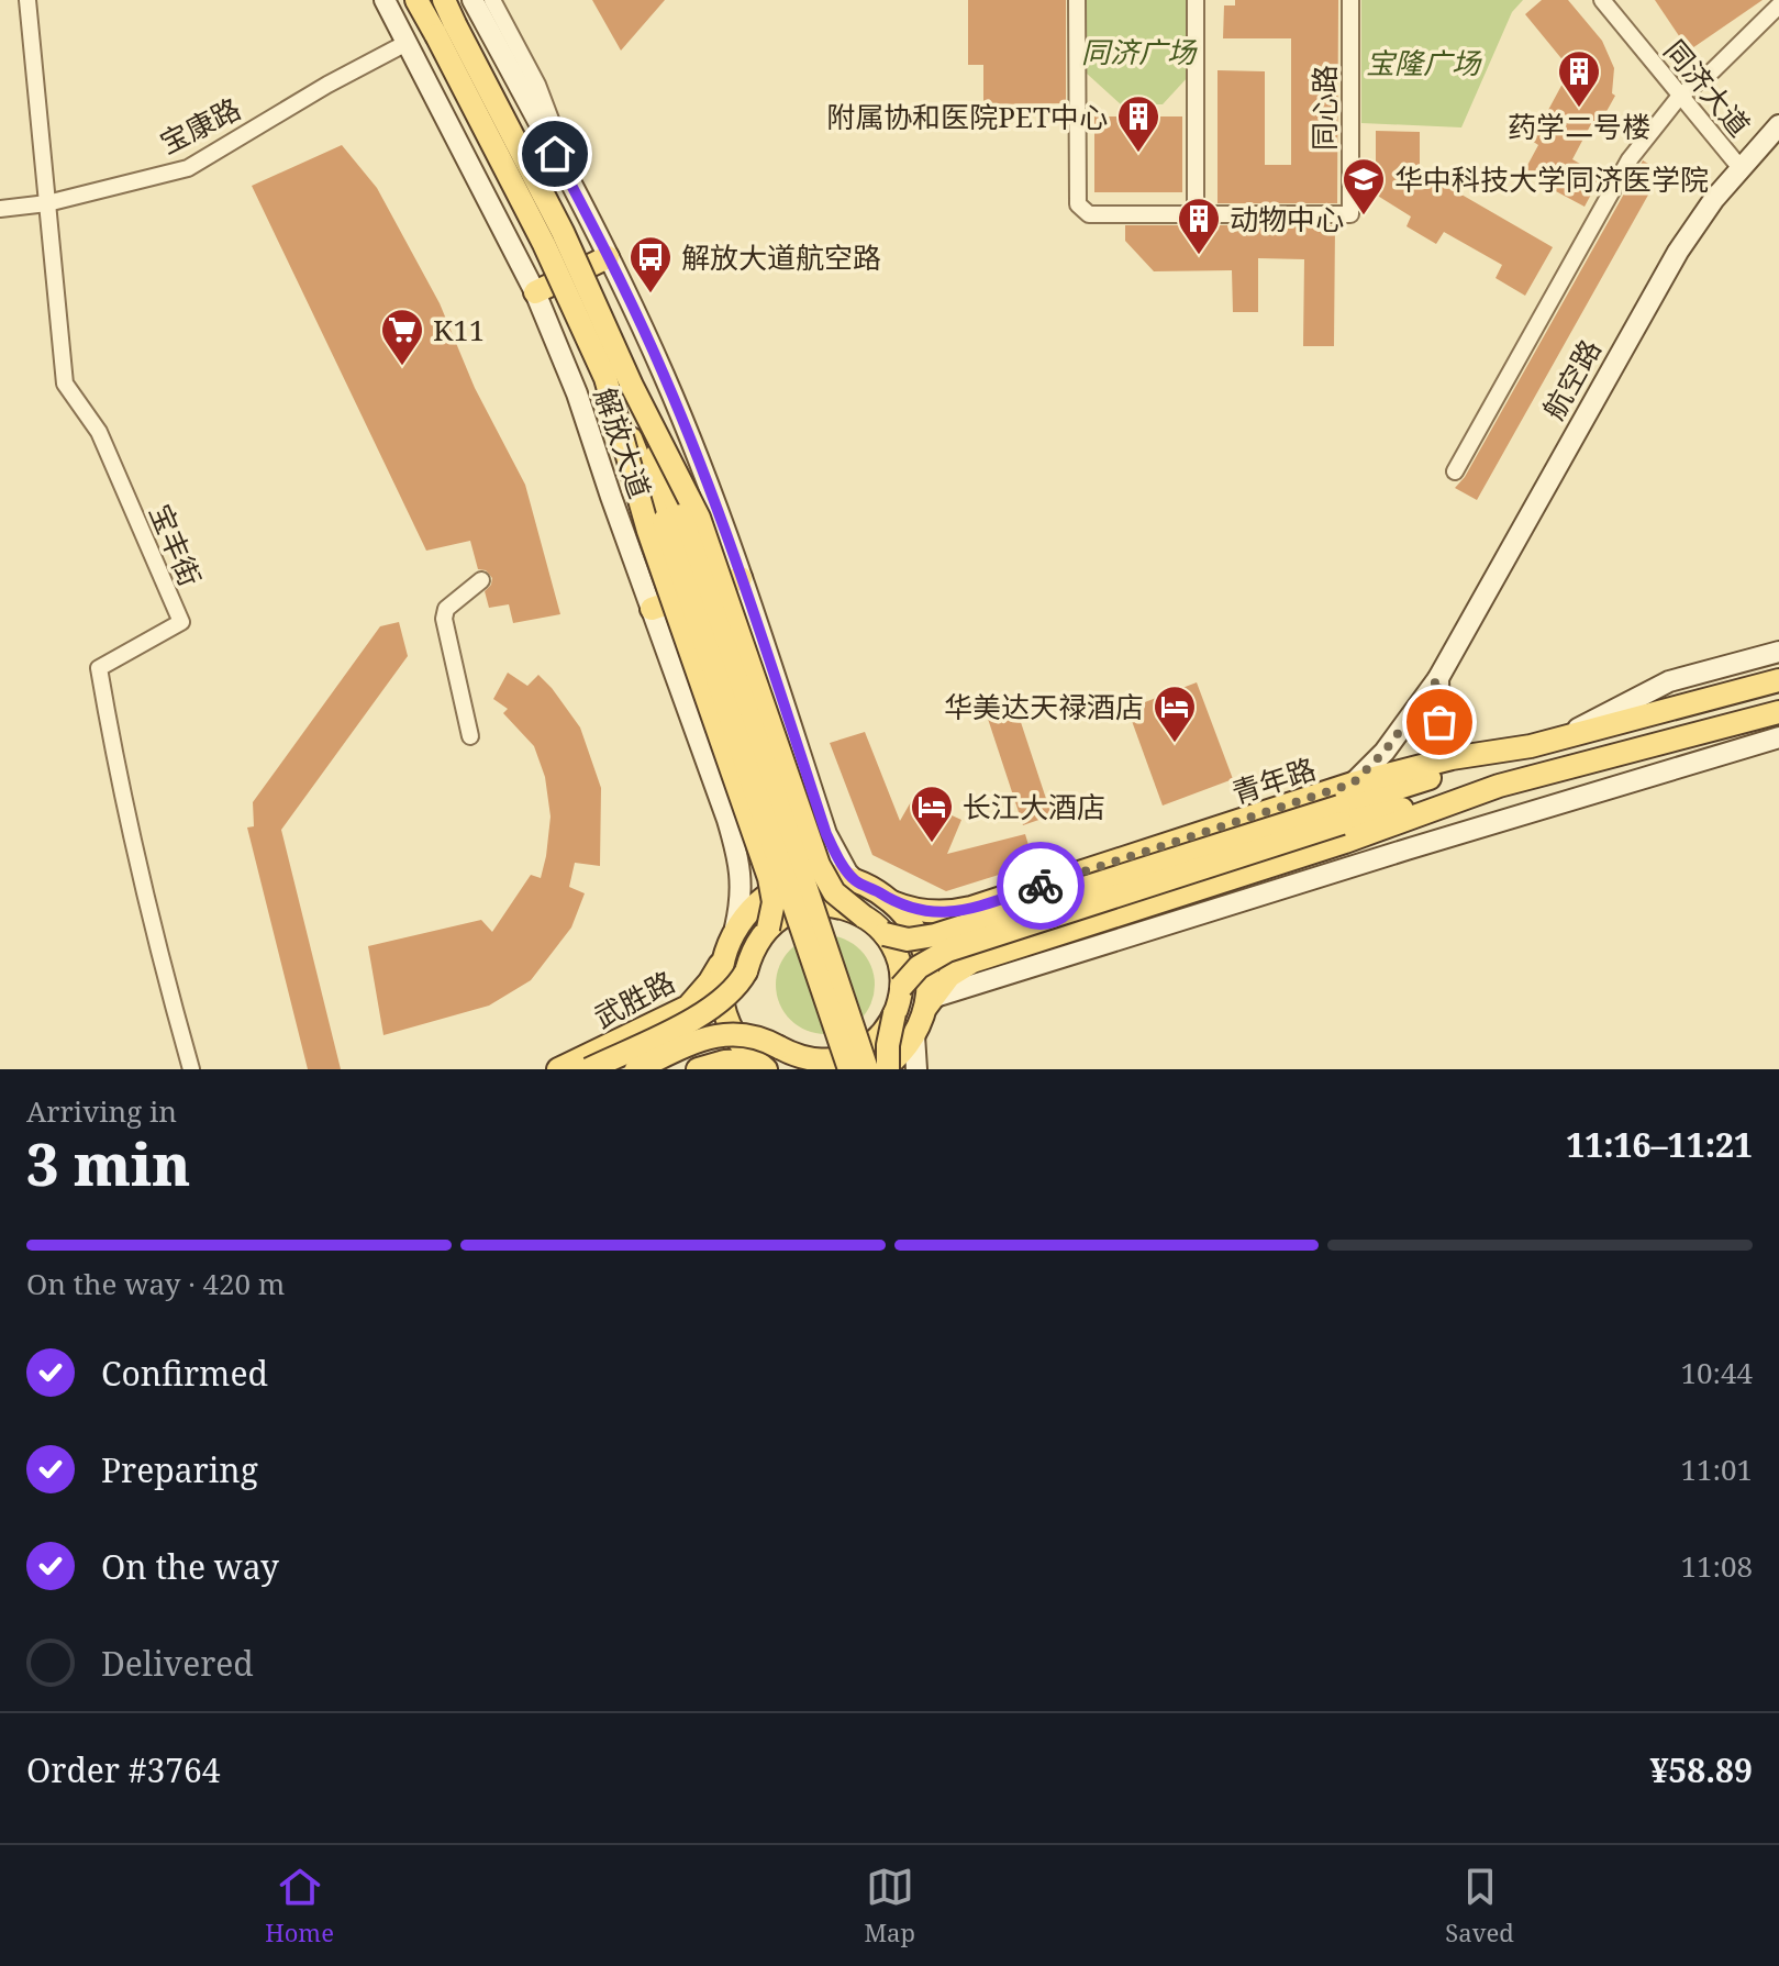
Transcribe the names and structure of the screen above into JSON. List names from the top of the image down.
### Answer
{
  "streets": {
    "main road": [
      "航空路",
      "解放大道",
      "青年路",
      "武胜路"
    ],
    "street": [
      "同济大道",
      "同心路",
      "宝康路",
      "宝丰街"
    ]
  },
  "crossings": [
    ["同济大道", "航空路"],
    ["宝康路", "解放大道"],
    ["宝康路", "宝丰街"],
    ["航空路", "青年路"]
  ],
  "parks": ["同济广场", "宝隆广场"],
  "places": {
    "building": ["药学二号楼", "附属协和医院PET中心", "动物中心"],
    "school or university": ["华中科技大学同济医学院"],
    "bus stop": ["解放大道航空路"],
    "supermarket": ["K11"],
    "hotel": ["华美达天禄酒店", "长江大酒店"]
  },
  "page": {
    "heading": ["3 min", "Arriving in", "11:16–11:21"],
    "panel": ["Order #3764", "¥58.89"],
    "bar": "On the way · 420 m",
    "list": [
      ["Confirmed", "10:44"],
      ["Preparing", "11:01"],
      ["On the way", "11:08"],
      "Delivered"
    ],
    "tabs": ["Home", "Map", "Saved"]
  }
}
